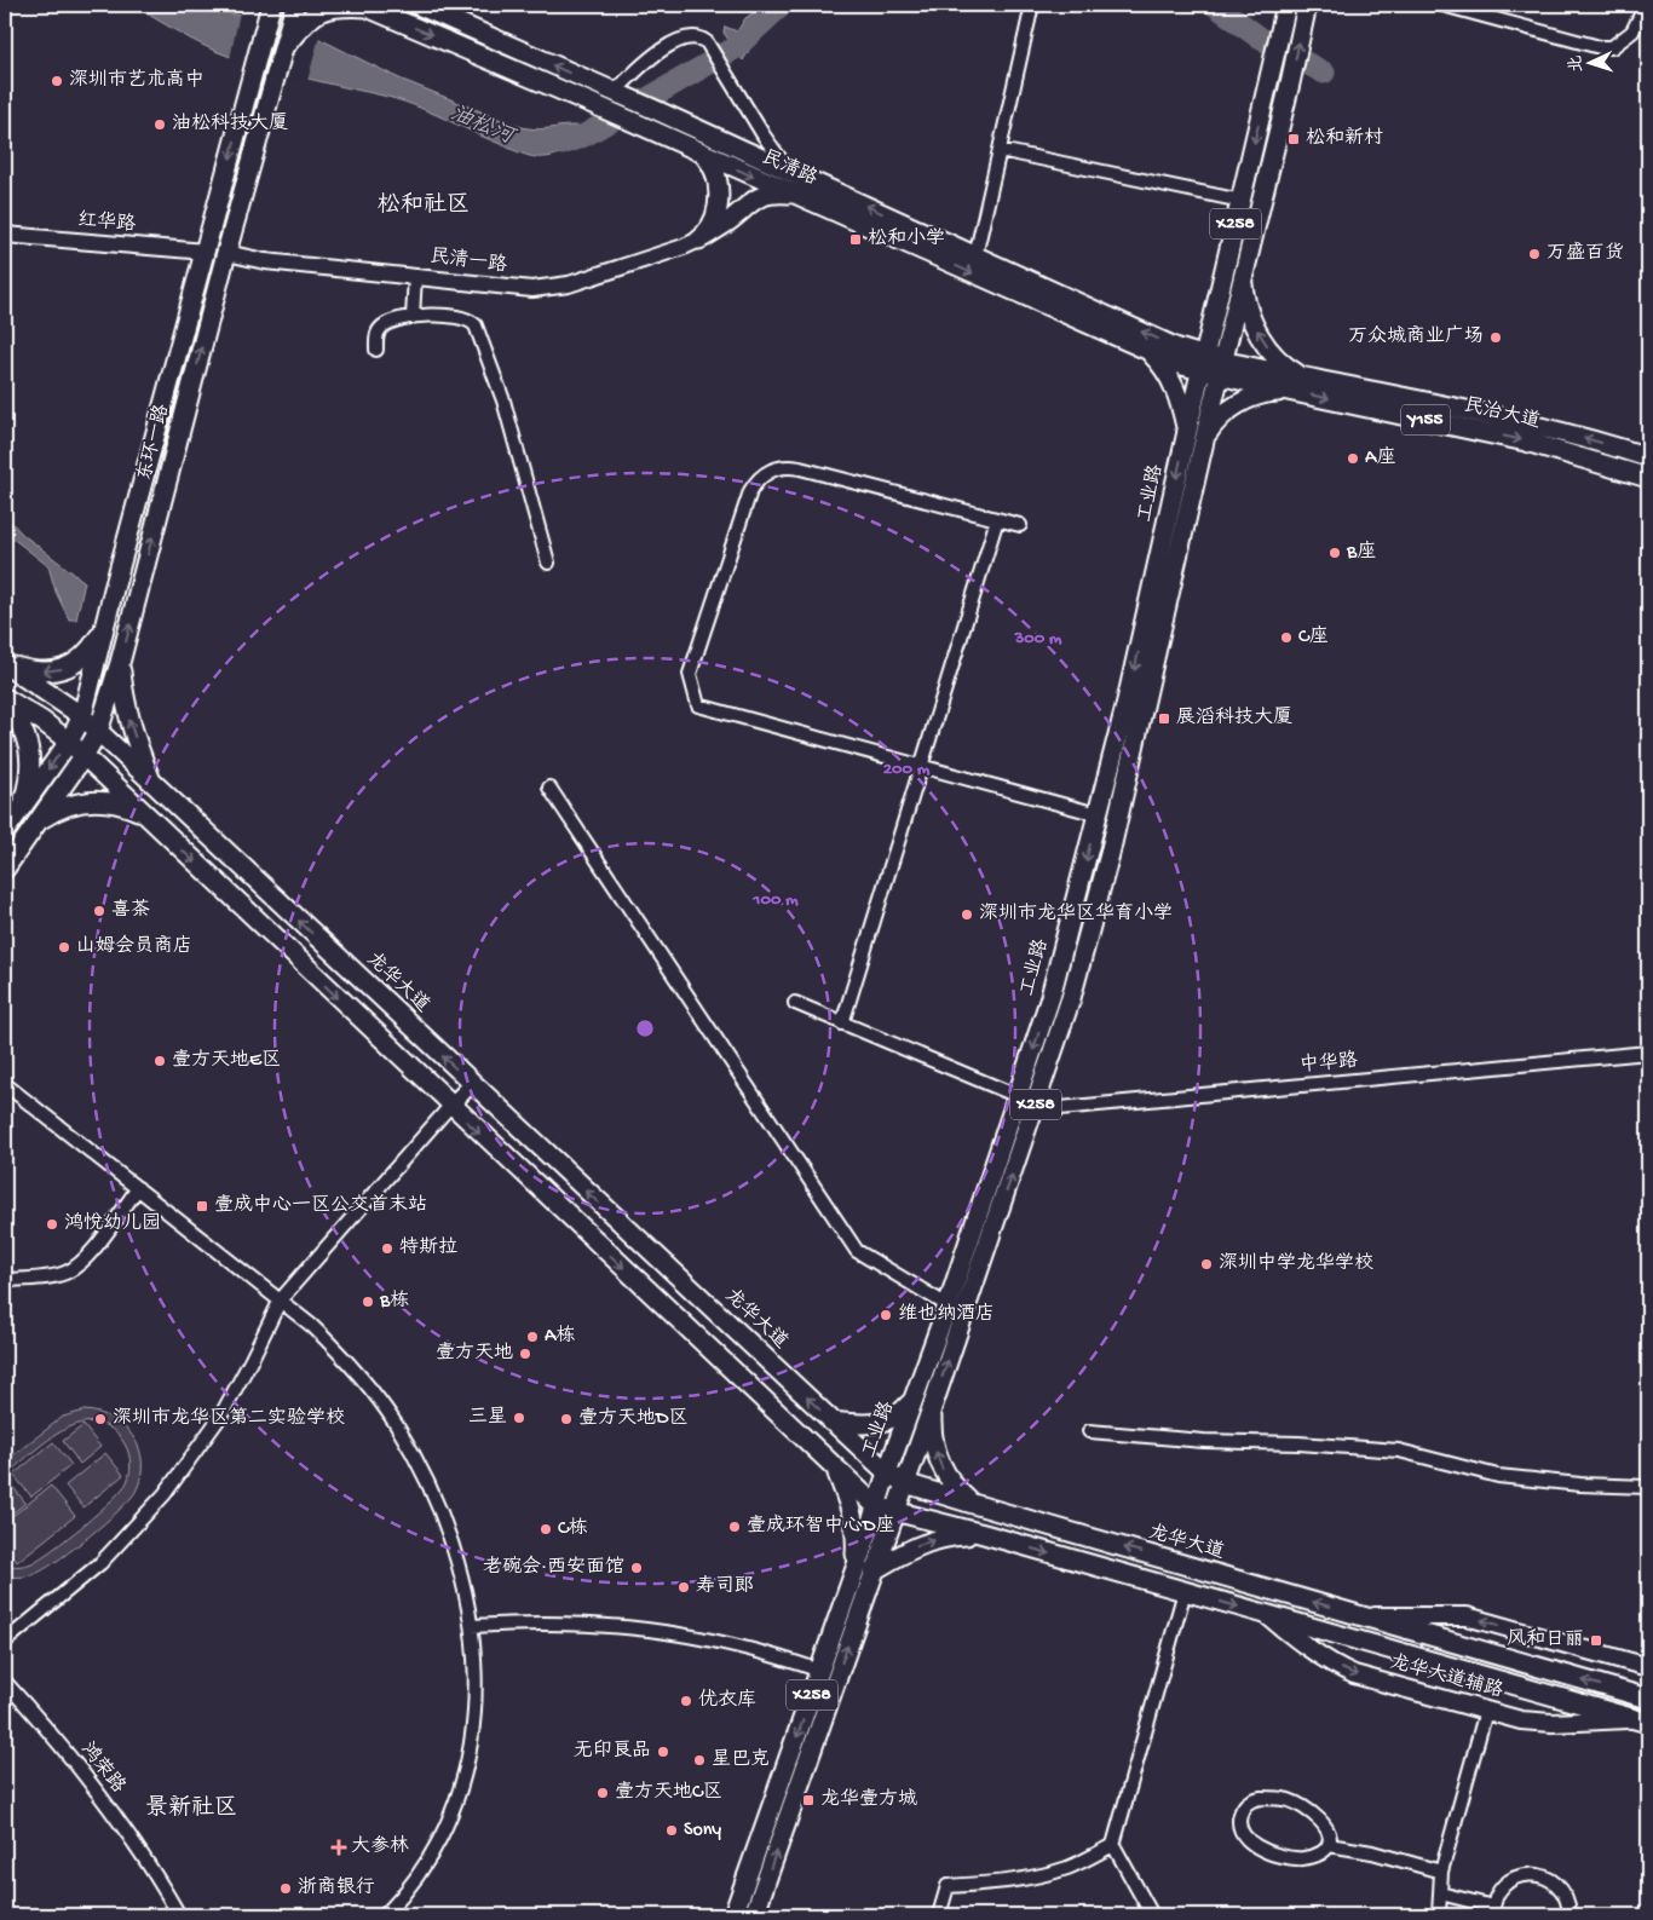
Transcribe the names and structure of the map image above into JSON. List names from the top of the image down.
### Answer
{
  "streets": {
    "main road": [
      "民清路",
      "X258",
      "民治大道",
      "Y155",
      "东环一路",
      "工业路",
      "龙华大道",
      "龙华大道辅路"
    ],
    "street": [
      "红华路",
      "民清一路",
      "中华路",
      "鸿荣路"
    ]
  },
  "crossings": [
    ["民清路", "民治大道"],
    ["民清路", "工业路"],
    ["红华路", "东环一路"],
    ["民清一路", "东环一路"],
    ["民治大道", "工业路"],
    ["东环一路", "龙华大道"],
    ["工业路", "龙华大道"],
    ["工业路", "中华路"]
  ],
  "districts": ["松和社区", "景新社区"],
  "water": ["油松河"],
  "places": {
    "other": [
      "深圳市艺术高中",
      "油松科技大厦",
      "万盛百货",
      "万众城商业广场",
      "A座",
      "B座",
      "C座",
      "喜茶",
      "深圳市龙华区华育小学",
      "山姆会员商店",
      "壹方天地E区",
      "鸿悦幼儿园",
      "特斯拉",
      "深圳中学龙华学校",
      "B栋",
      "维也纳酒店",
      "A栋",
      "壹方天地",
      "三星",
      "深圳市龙华区第二实验学校",
      "壹方天地D区",
      "壹成环智中心D座",
      "C栋",
      "老碗会·西安面馆",
      "寿司郎",
      "优衣库",
      "无印良品",
      "星巴克",
      "壹方天地C区",
      "Sony",
      "浙商银行"
    ],
    "transit": [
      "松和新村",
      "松和小学",
      "展滔科技大厦",
      "壹成中心一区公交首末站",
      "风和日丽",
      "龙华壹方城"
    ],
    "health": ["大参林"]
  },
  "north": "left",
  "rings": ["300 m", "200 m", "100 m"]
}
